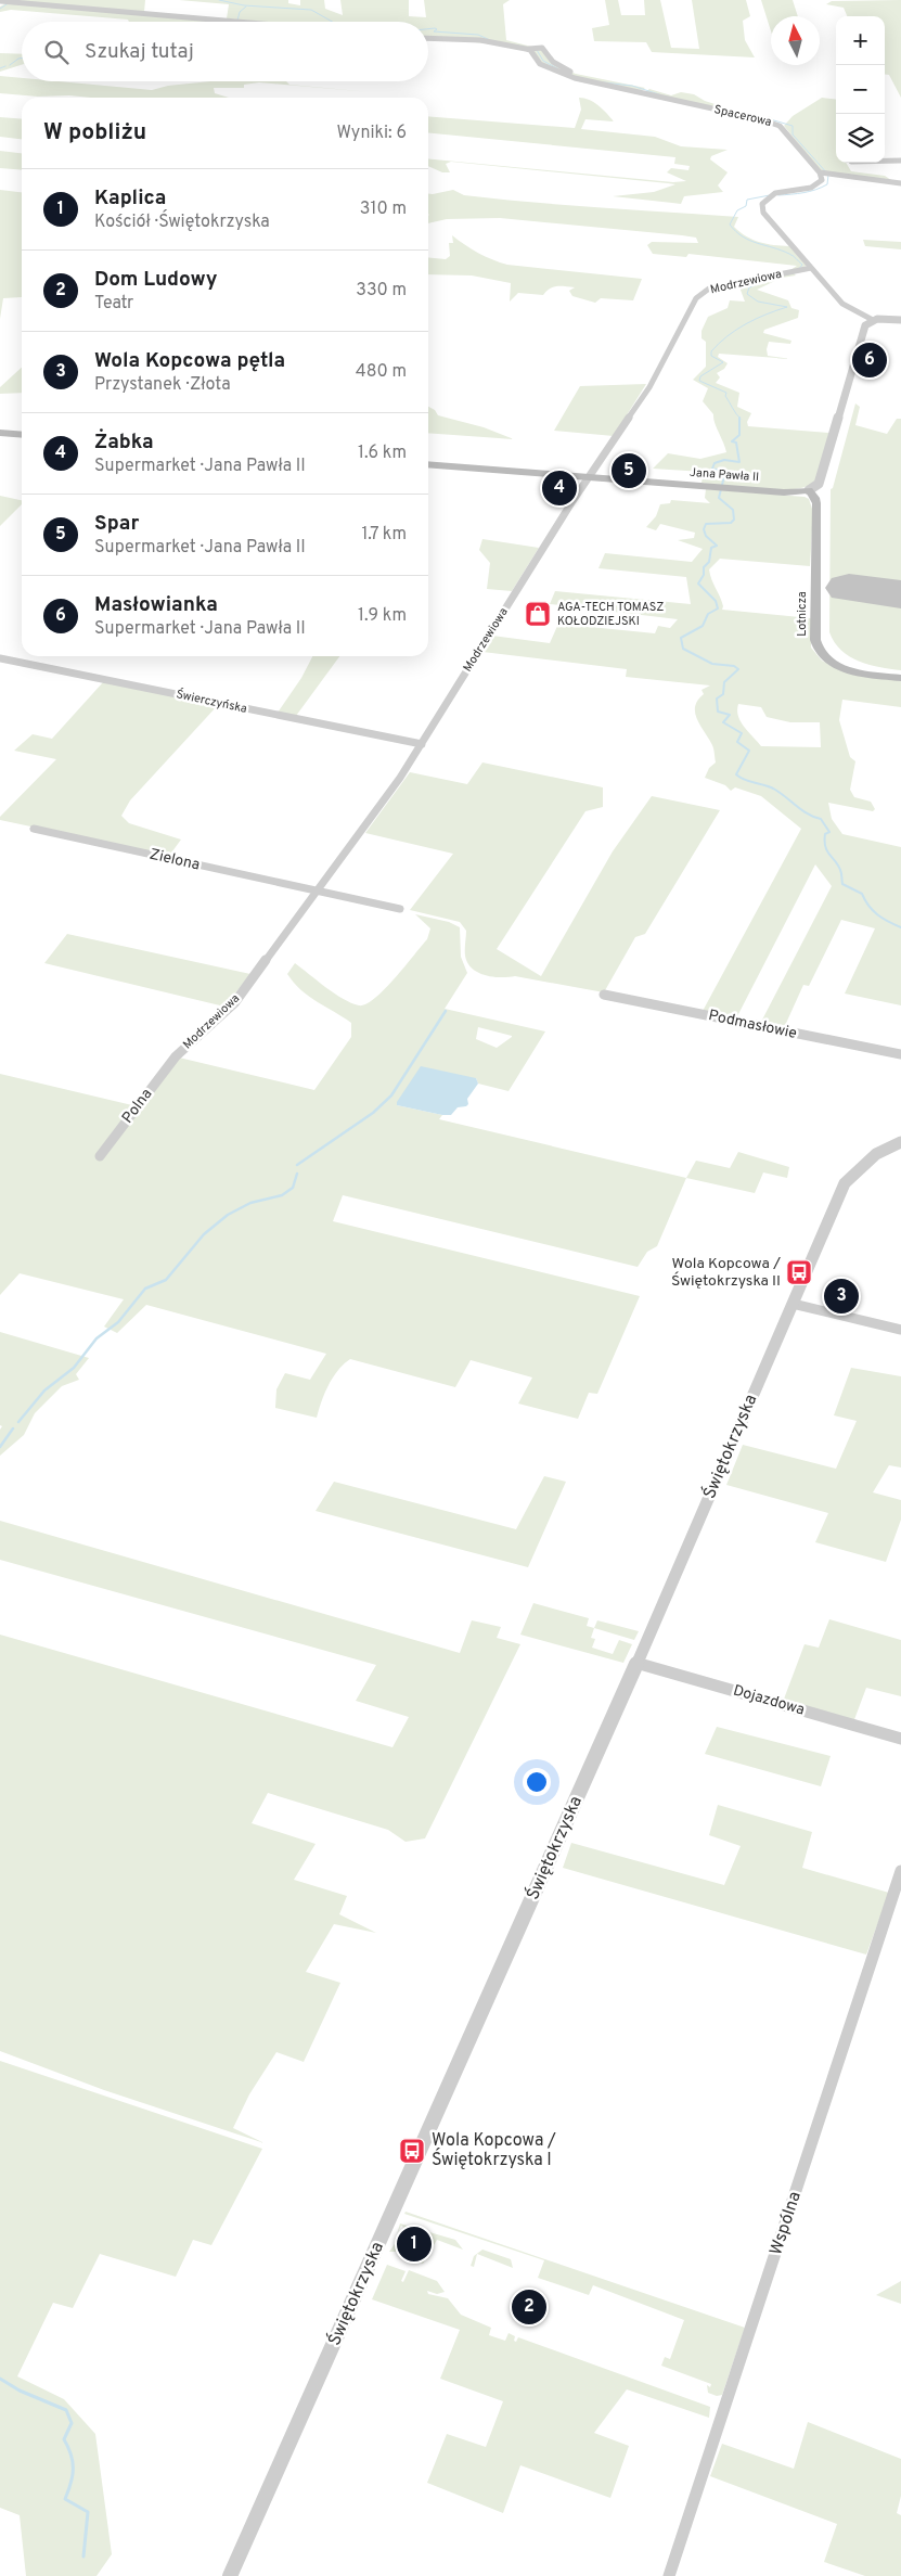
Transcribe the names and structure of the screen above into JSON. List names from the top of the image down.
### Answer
{
  "streets": {
    "main road": ["Jana Pawła II", "Lotnicza"],
    "street": [
      "Spacerowa",
      "Modrzewiowa",
      "Świerczyńska",
      "Zielona",
      "Podmasłowie",
      "Polna",
      "Świętokrzyska",
      "Dojazdowa",
      "Wspólna"
    ]
  },
  "crossings": [
    ["Modrzewiowa", "Jana Pawła II"],
    ["Modrzewiowa", "Świerczyńska"],
    ["Modrzewiowa", "Zielona"],
    ["Modrzewiowa", "Polna"],
    ["Jana Pawła II", "Lotnicza"],
    ["Świętokrzyska", "Dojazdowa"]
  ],
  "places": {
    "shop": ["AGA-TECH TOMASZ KOŁODZIEJSKI"],
    "bus stop": ["Wola Kopcowa / Świętokrzyska II", "Wola Kopcowa / Świętokrzyska I"]
  },
  "north": "top",
  "page": {
    "map_buttons": ["+", "−"],
    "search": "Szukaj tutaj",
    "heading": ["W pobliżu", "Wyniki: 6"],
    "list": [
      {
        "mark": "1",
        "name": "Kaplica",
        "note": "Kościół · Świętokrzyska",
        "value": "310 m"
      },
      {
        "mark": "2",
        "name": "Dom Ludowy",
        "note": "Teatr",
        "value": "330 m"
      },
      {
        "mark": "3",
        "name": "Wola Kopcowa pętla",
        "note": "Przystanek · Złota",
        "value": "480 m"
      },
      {
        "mark": "4",
        "name": "Żabka",
        "note": "Supermarket · Jana Pawła II",
        "value": "1.6 km"
      },
      {
        "mark": "5",
        "name": "Spar",
        "note": "Supermarket · Jana Pawła II",
        "value": "1.7 km"
      },
      {
        "mark": "6",
        "name": "Masłowianka",
        "note": "Supermarket · Jana Pawła II",
        "value": "1.9 km"
      }
    ],
    "pins": [
      "6",
      "5",
      "4",
      "3",
      "1",
      "2"
    ]
  }
}
